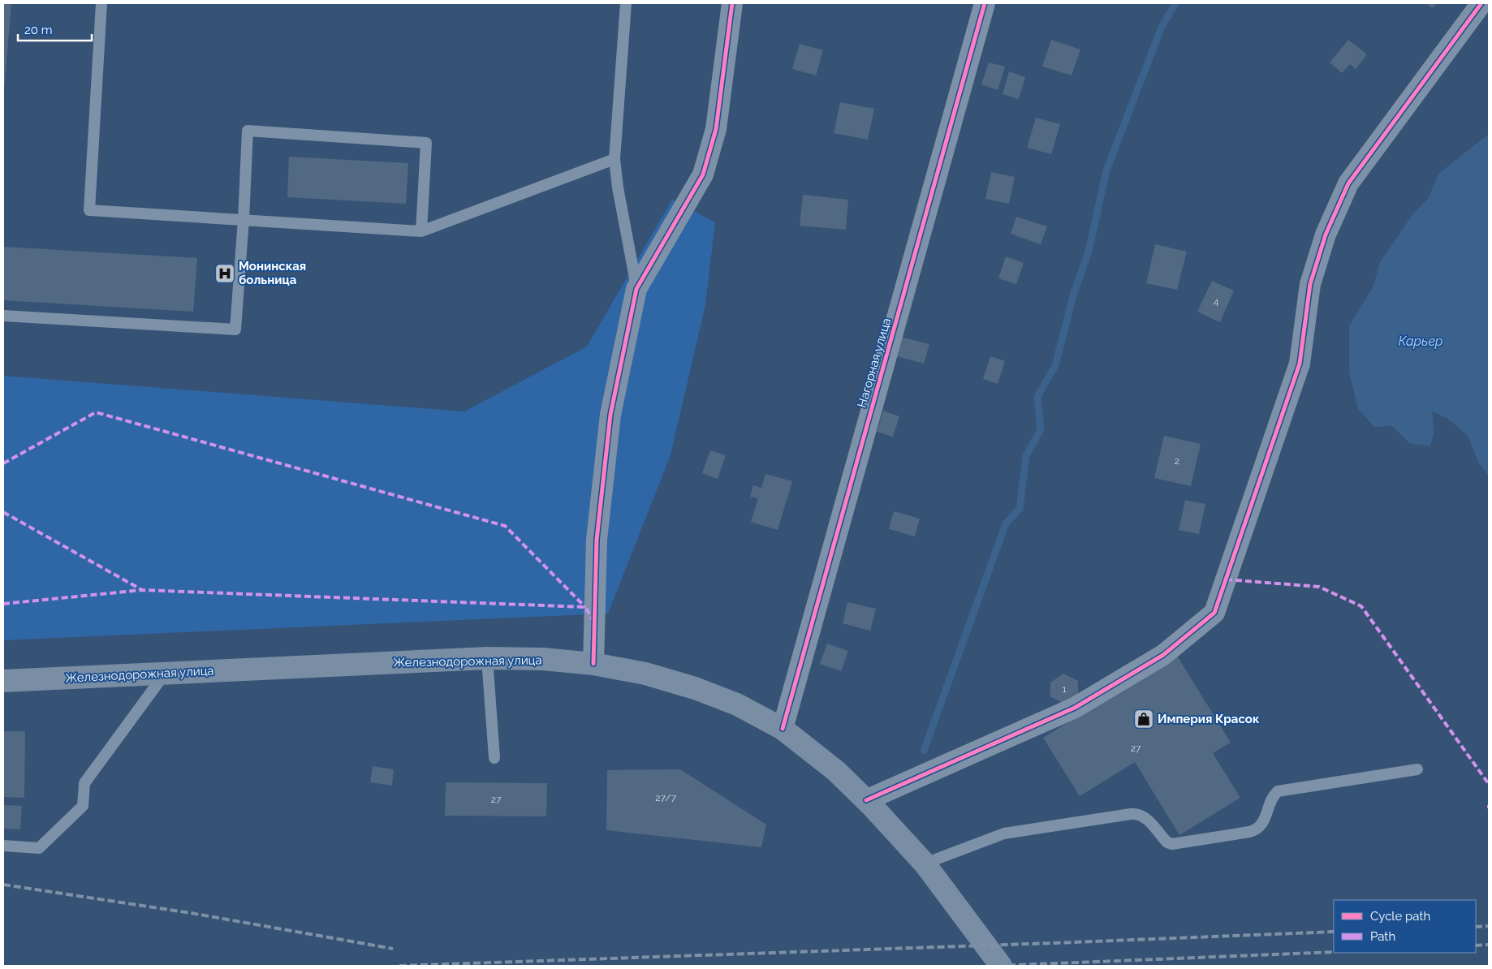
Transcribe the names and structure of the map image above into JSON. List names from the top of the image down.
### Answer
{
  "streets": {
    "main road": ["Железнодорожная улица"],
    "street": ["Нагорная улица"]
  },
  "crossings": [
    ["Нагорная улица", "Железнодорожная улица"]
  ],
  "water": ["Карьер"],
  "places": {
    "hospital": ["Монинская больница"],
    "shop": ["Империя Красок"]
  },
  "house_numbers": [
    "4",
    "2",
    "1",
    "27",
    "27/7",
    "27"
  ],
  "legend": ["Cycle path", "Path"],
  "scale_bar": "20 m"
}
